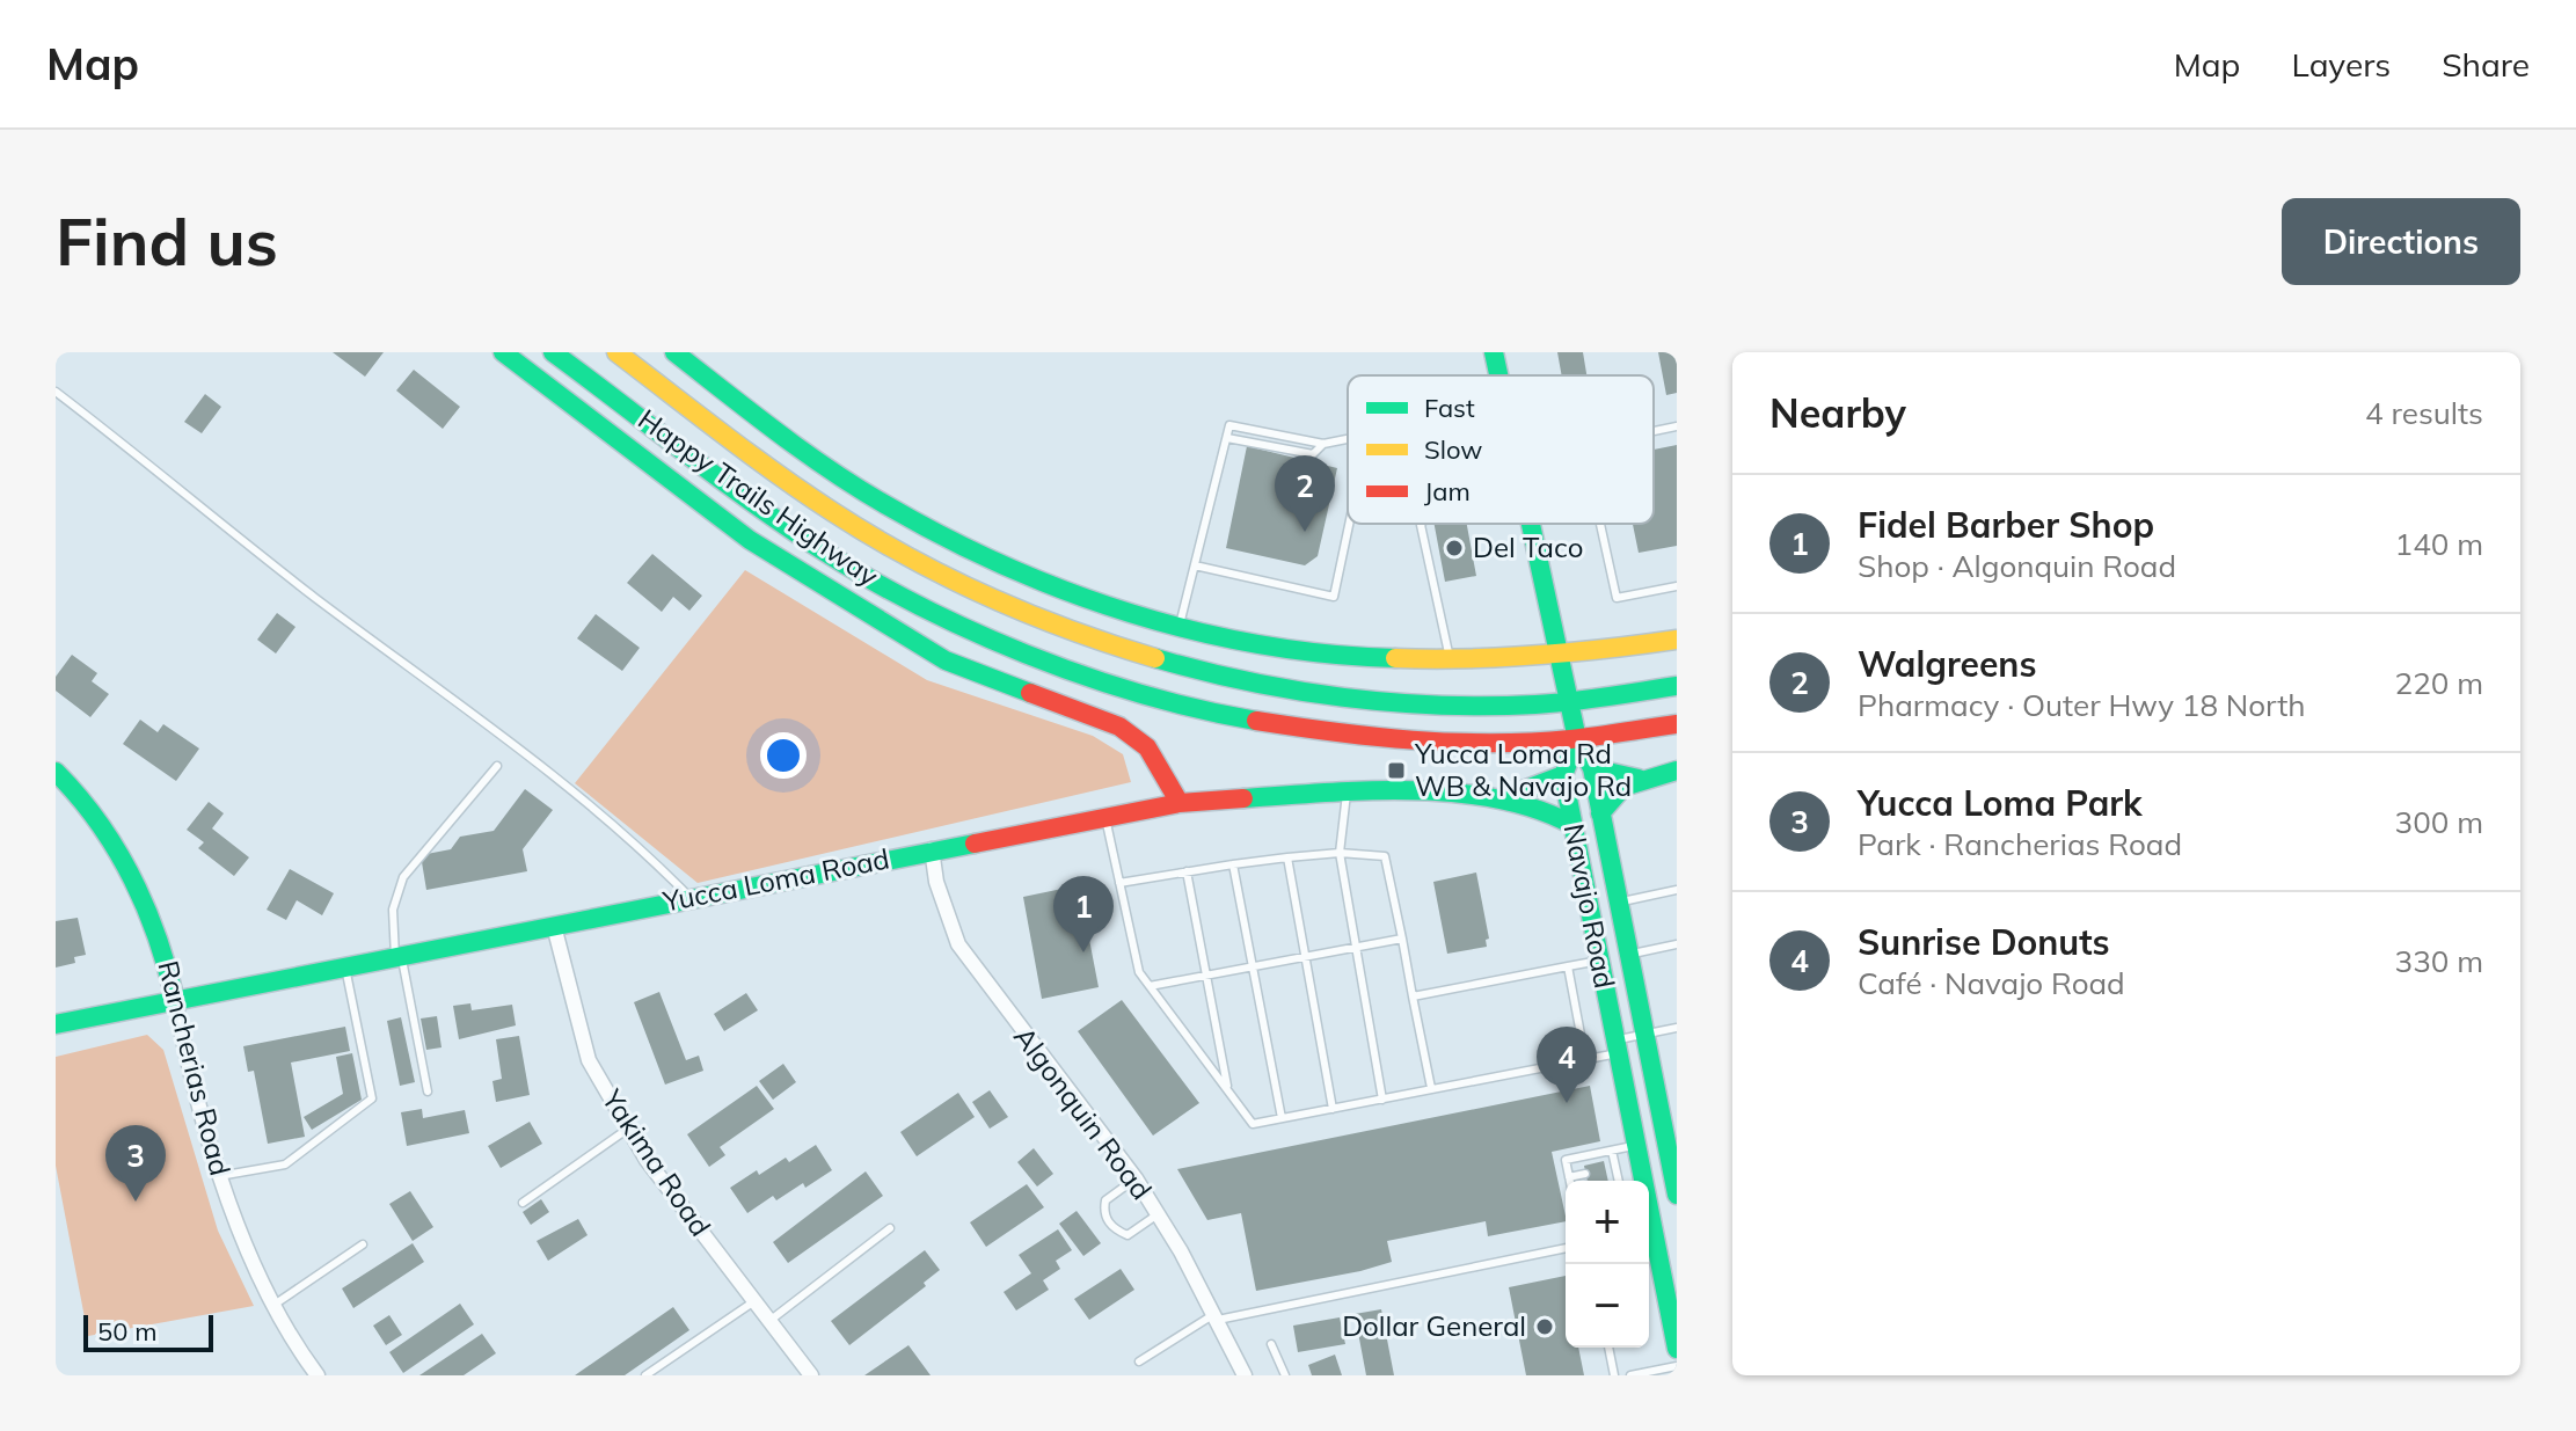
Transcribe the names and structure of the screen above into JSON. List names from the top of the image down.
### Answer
{
  "streets": {
    "main road": [
      "Happy Trails Highway",
      "Yucca Loma Road",
      "Navajo Road",
      "Rancherias Road"
    ],
    "street": ["Algonquin Road", "Yakima Road"]
  },
  "crossings": [
    ["Happy Trails Highway", "Navajo Road"],
    ["Yucca Loma Road", "Rancherias Road"],
    ["Yucca Loma Road", "Algonquin Road"],
    ["Yucca Loma Road", "Yakima Road"]
  ],
  "places": {
    "other": ["Del Taco", "Dollar General"],
    "transit": ["Yucca Loma Rd WB & Navajo Rd"]
  },
  "legend": ["Fast", "Slow", "Jam"],
  "scale_bar": "50 m",
  "page": {
    "header": "Map",
    "nav": ["Map", "Layers", "Share"],
    "buttons": "Directions",
    "title": "Find us",
    "heading": ["Nearby", "4 results"],
    "pins": [
      "2",
      "1",
      "4",
      "3"
    ],
    "list": [
      {
        "mark": "1",
        "name": "Fidel Barber Shop",
        "note": "Shop · Algonquin Road",
        "value": "140 m"
      },
      {
        "mark": "2",
        "name": "Walgreens",
        "note": "Pharmacy · Outer Hwy 18 North",
        "value": "220 m"
      },
      {
        "mark": "3",
        "name": "Yucca Loma Park",
        "note": "Park · Rancherias Road",
        "value": "300 m"
      },
      {
        "mark": "4",
        "name": "Sunrise Donuts",
        "note": "Café · Navajo Road",
        "value": "330 m"
      }
    ],
    "map_buttons": ["+", "−"],
    "scale": "50 m"
  }
}
